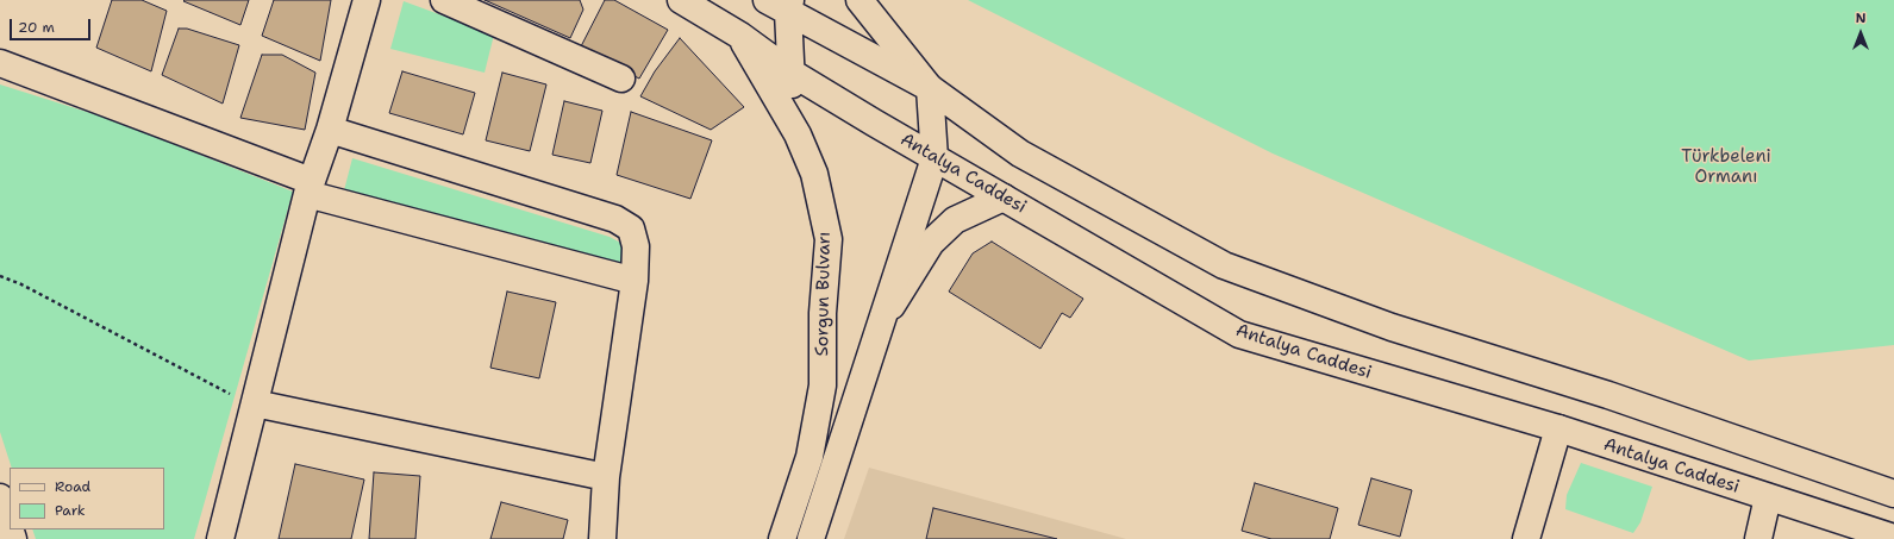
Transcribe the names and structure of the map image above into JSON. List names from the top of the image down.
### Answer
{
  "streets": {
    "main road": ["Antalya Caddesi", "Sorgun Bulvarı"]
  },
  "crossings": [
    ["Antalya Caddesi", "Sorgun Bulvarı"]
  ],
  "parks": ["Türkbeleni Ormanı"],
  "legend": ["Road", "Park"],
  "scale_bar": "20 m",
  "north": "top"
}
